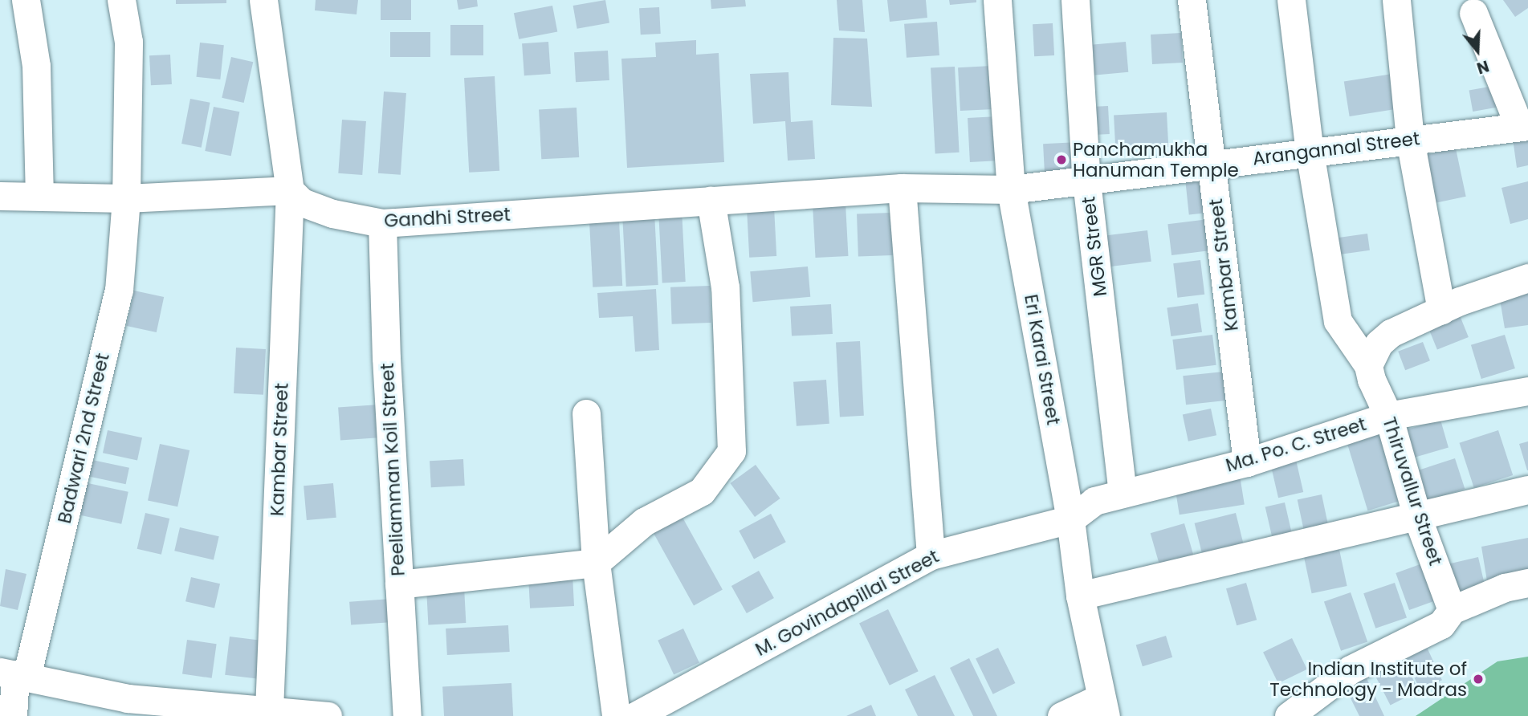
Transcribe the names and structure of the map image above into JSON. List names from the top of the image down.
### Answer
{
  "streets": {
    "street": [
      "Arangannal Street",
      "Gandhi Street",
      "MGR Street",
      "Kambar Street",
      "Eri Karai Street",
      "Badwari 2nd Street",
      "Ma. Po. C. Street",
      "Peeliamman Koil Street",
      "Thiruvallur Street",
      "M. Govindapillai Street"
    ]
  },
  "crossings": [
    ["Arangannal Street", "Gandhi Street"],
    ["Arangannal Street", "MGR Street"],
    ["Arangannal Street", "Kambar Street"],
    ["Arangannal Street", "Eri Karai Street"],
    ["Arangannal Street", "Thiruvallur Street"],
    ["Gandhi Street", "Kambar Street"],
    ["Gandhi Street", "Eri Karai Street"],
    ["Gandhi Street", "Peeliamman Koil Street"],
    ["MGR Street", "Ma. Po. C. Street"],
    ["Kambar Street", "Ma. Po. C. Street"],
    ["Eri Karai Street", "Ma. Po. C. Street"],
    ["Eri Karai Street", "M. Govindapillai Street"],
    ["Ma. Po. C. Street", "Thiruvallur Street"],
    ["Ma. Po. C. Street", "M. Govindapillai Street"]
  ],
  "places": ["Panchamukha Hanuman Temple", "Indian Institute of Technology - Madras"],
  "north": "bottom"
}
